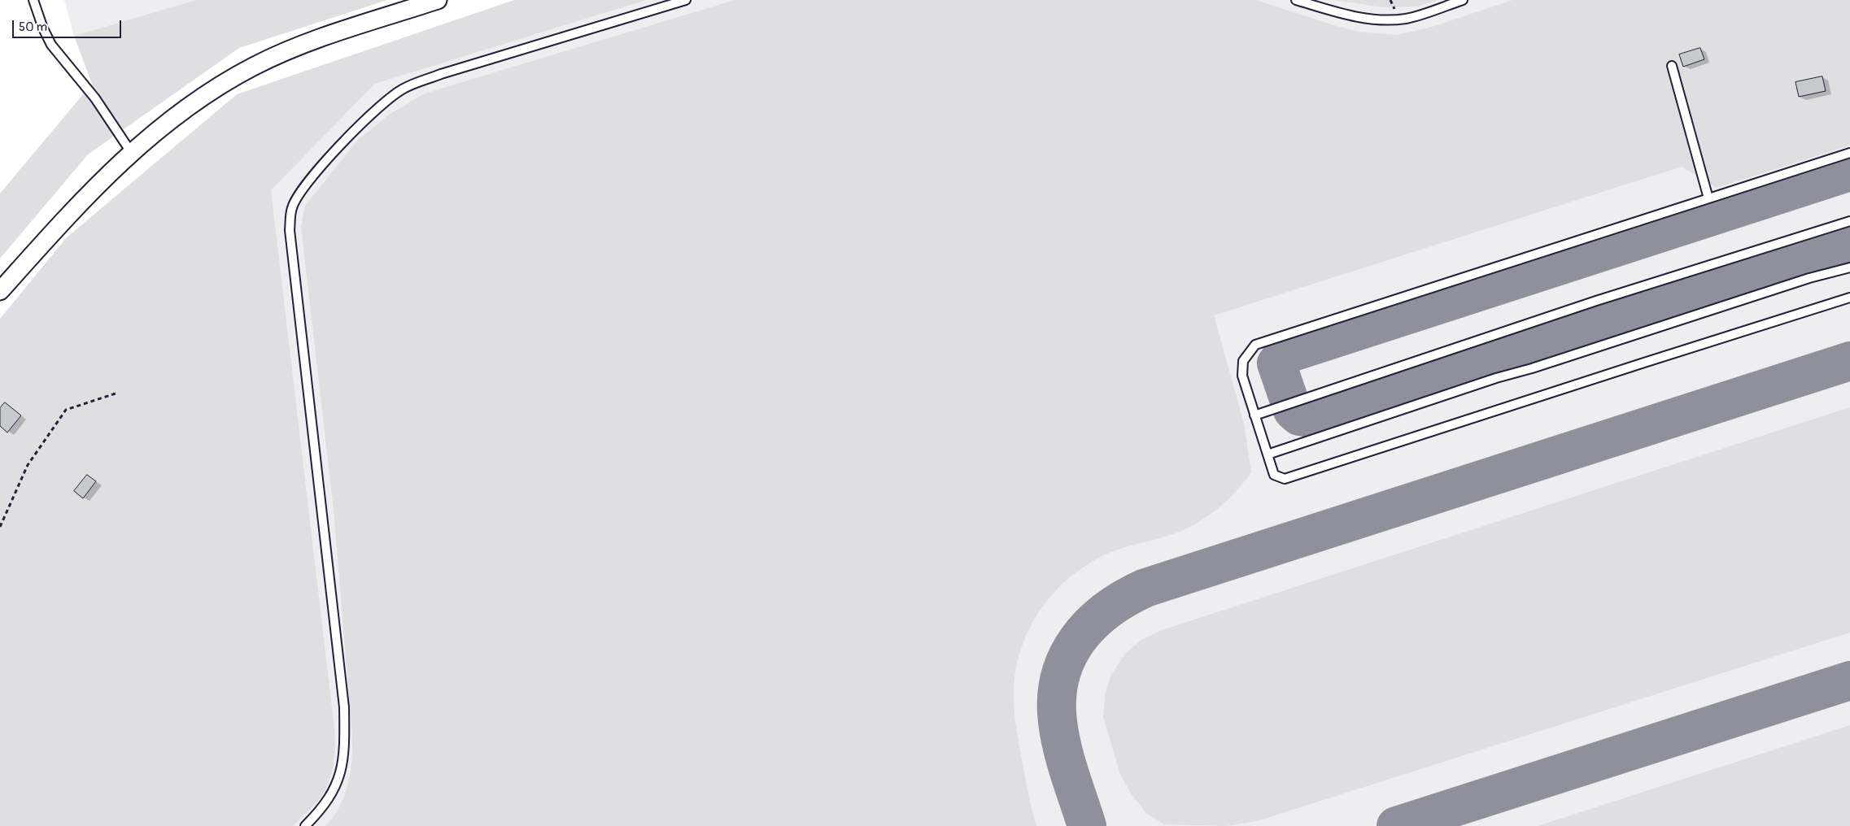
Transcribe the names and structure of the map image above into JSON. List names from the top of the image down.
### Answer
{
  "scale_bar": "50 m"
}
